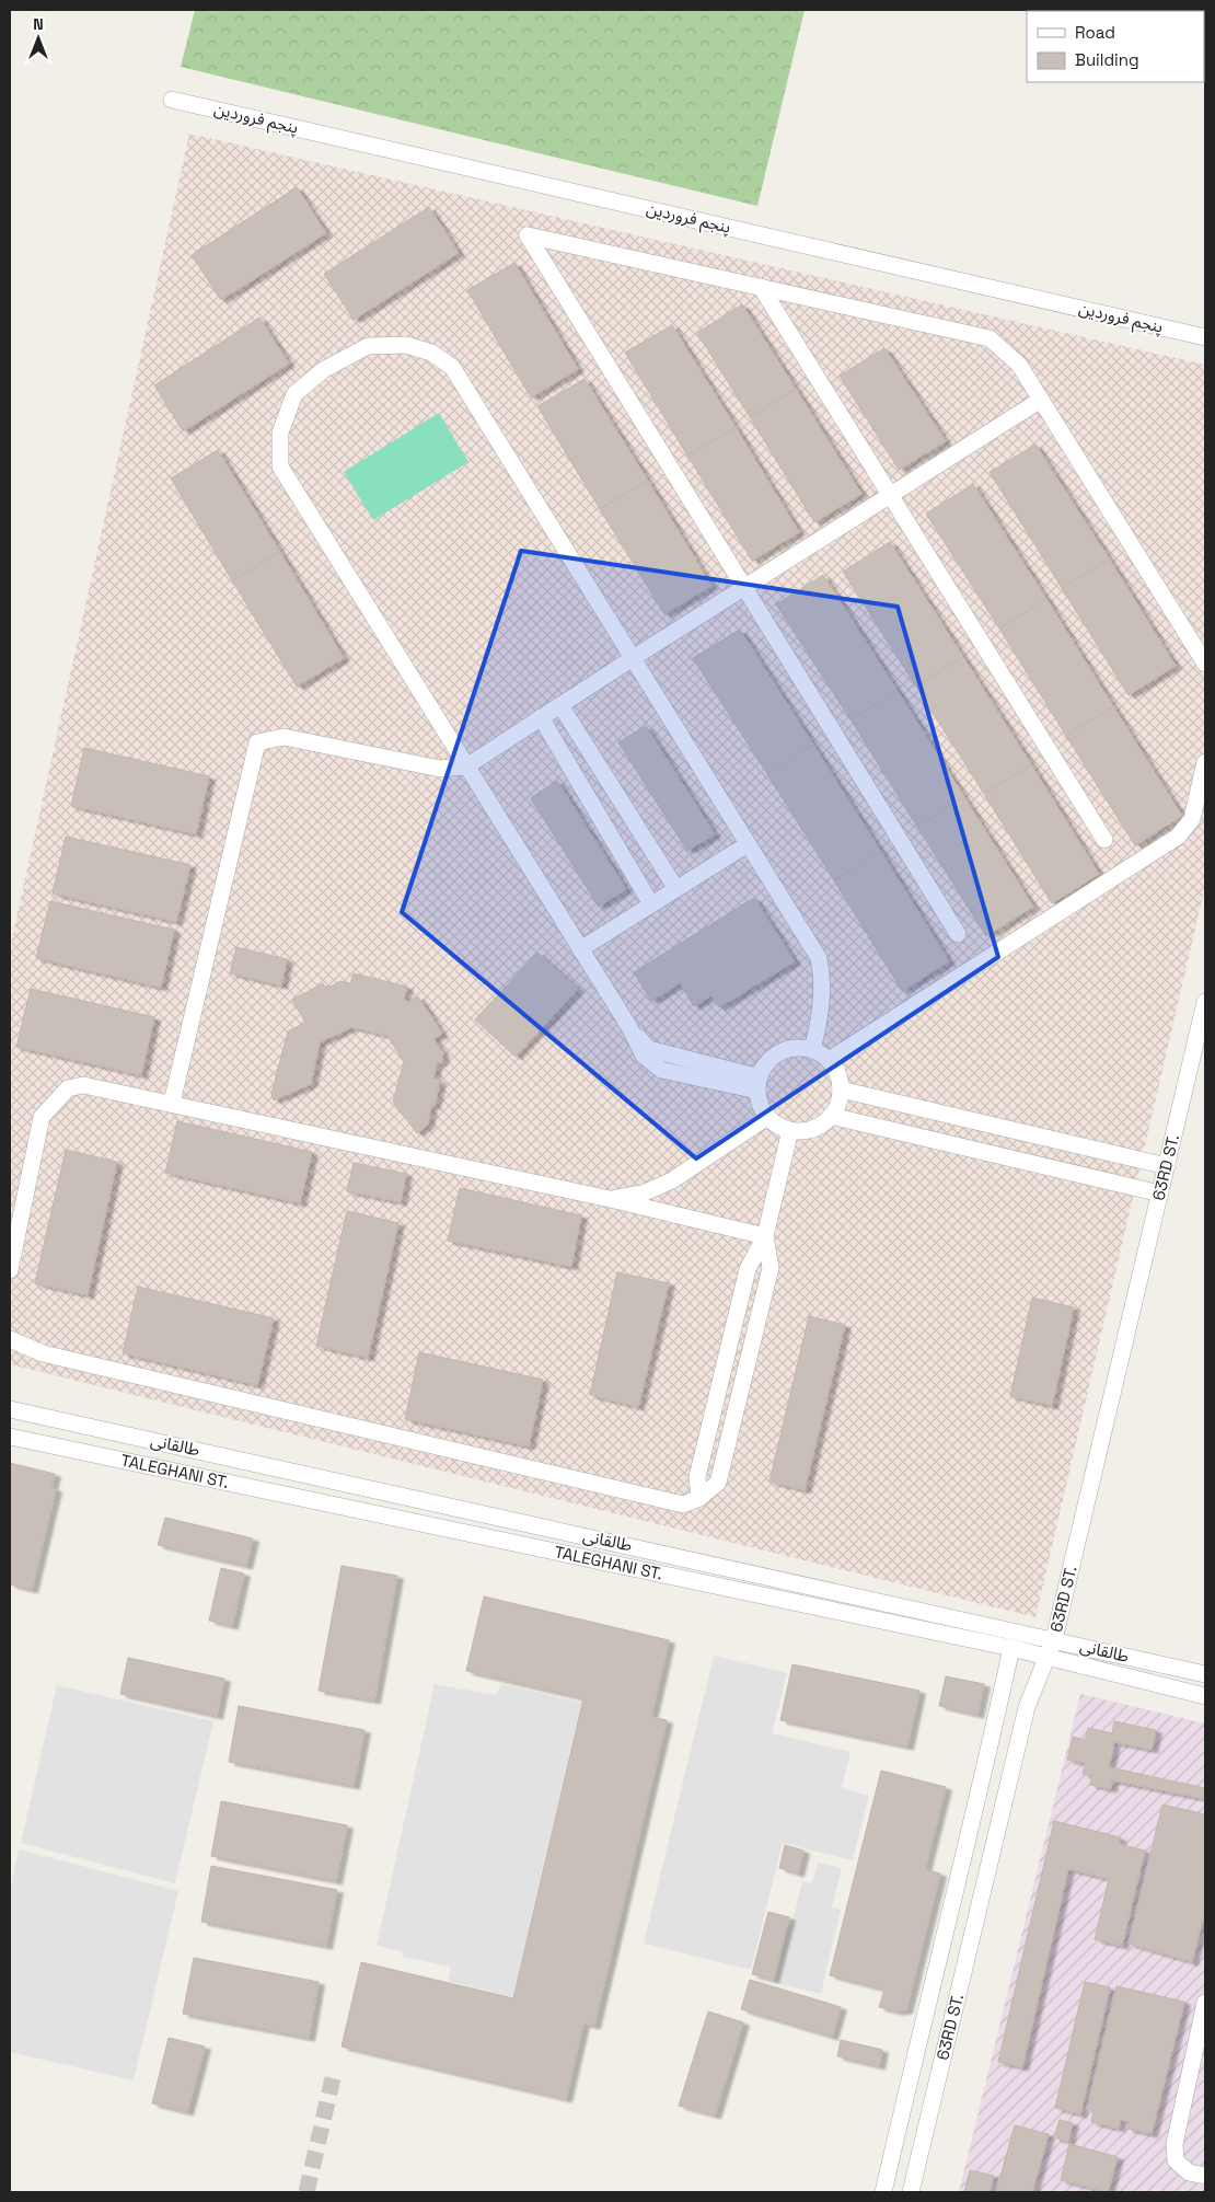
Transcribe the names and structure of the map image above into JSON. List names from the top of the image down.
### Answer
{
  "streets": {
    "street": [
      "پنجم فروردین",
      "63RD ST.",
      "طالقانی",
      "TALEGHANI ST."
    ]
  },
  "crossings": [
    ["63RD ST.", "طالقانی"],
    ["63RD ST.", "TALEGHANI ST."]
  ],
  "legend": ["Road", "Building"],
  "north": "top"
}
